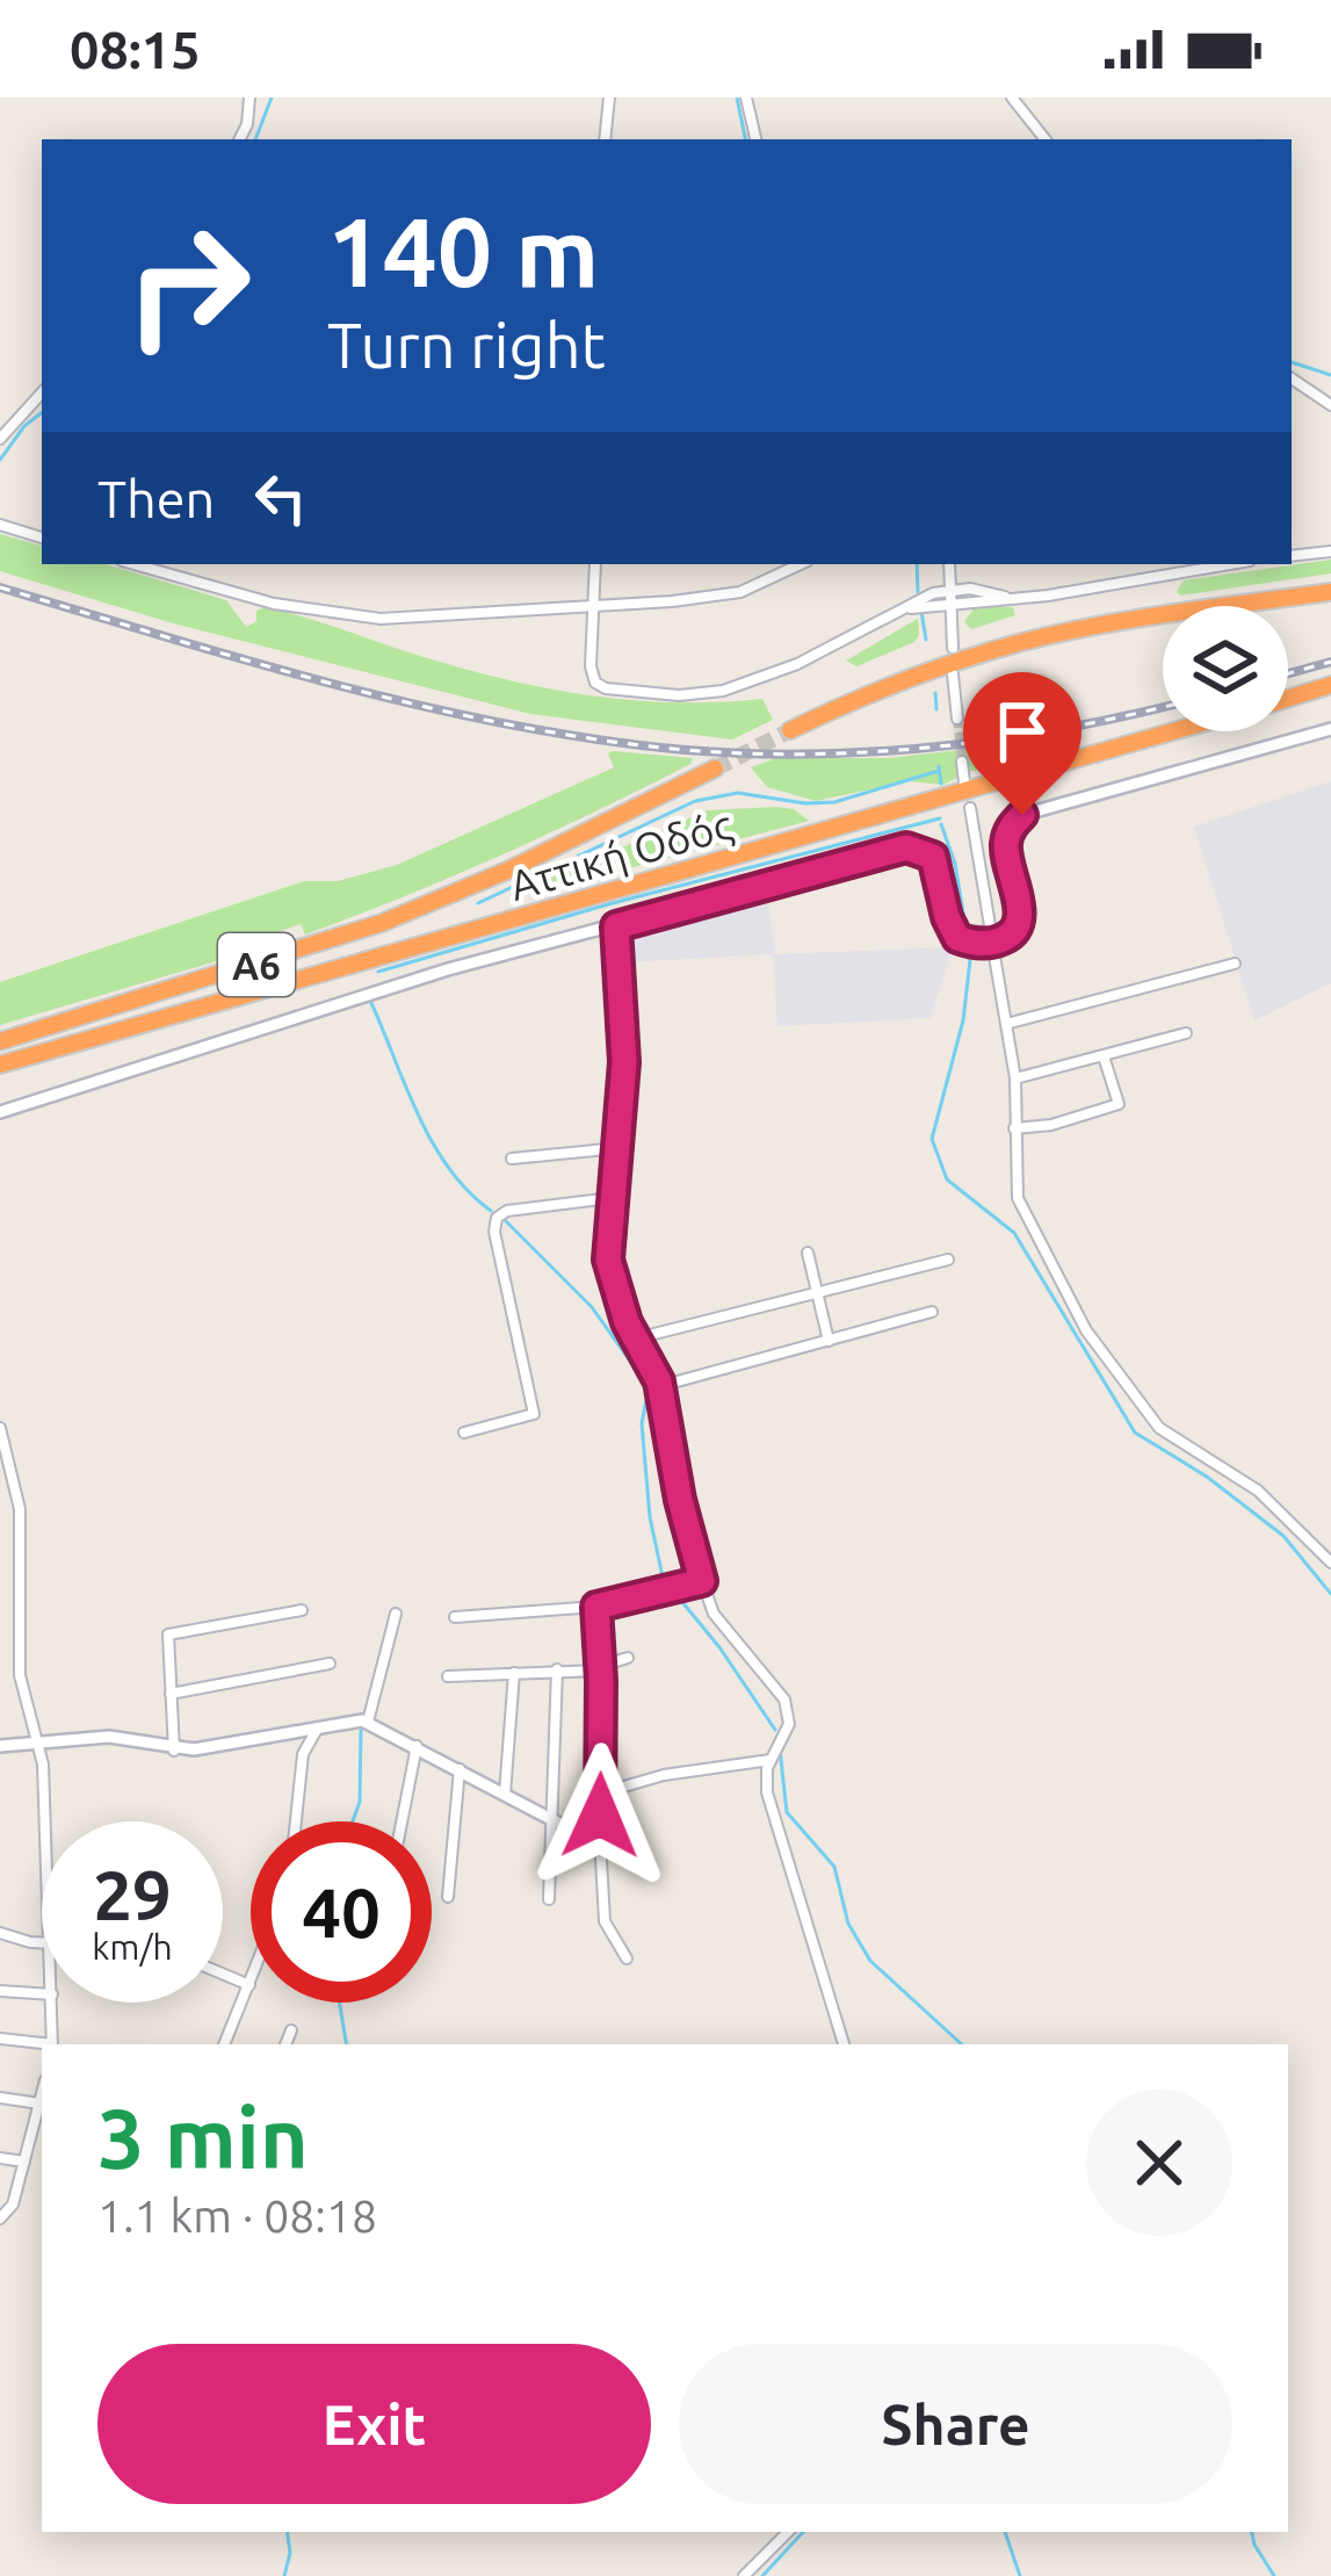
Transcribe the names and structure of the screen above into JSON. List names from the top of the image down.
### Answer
{
  "streets": {
    "highway": ["Αττική Οδός", "Α6"]
  },
  "page": {
    "status": "08:15",
    "turn": ["140 m", "Turn right"],
    "then": "Then",
    "speed": "29 km/h",
    "limit": "40",
    "heading": ["3 min", "1.1 km · 08:18"],
    "buttons": ["Exit", "Share"]
  }
}
